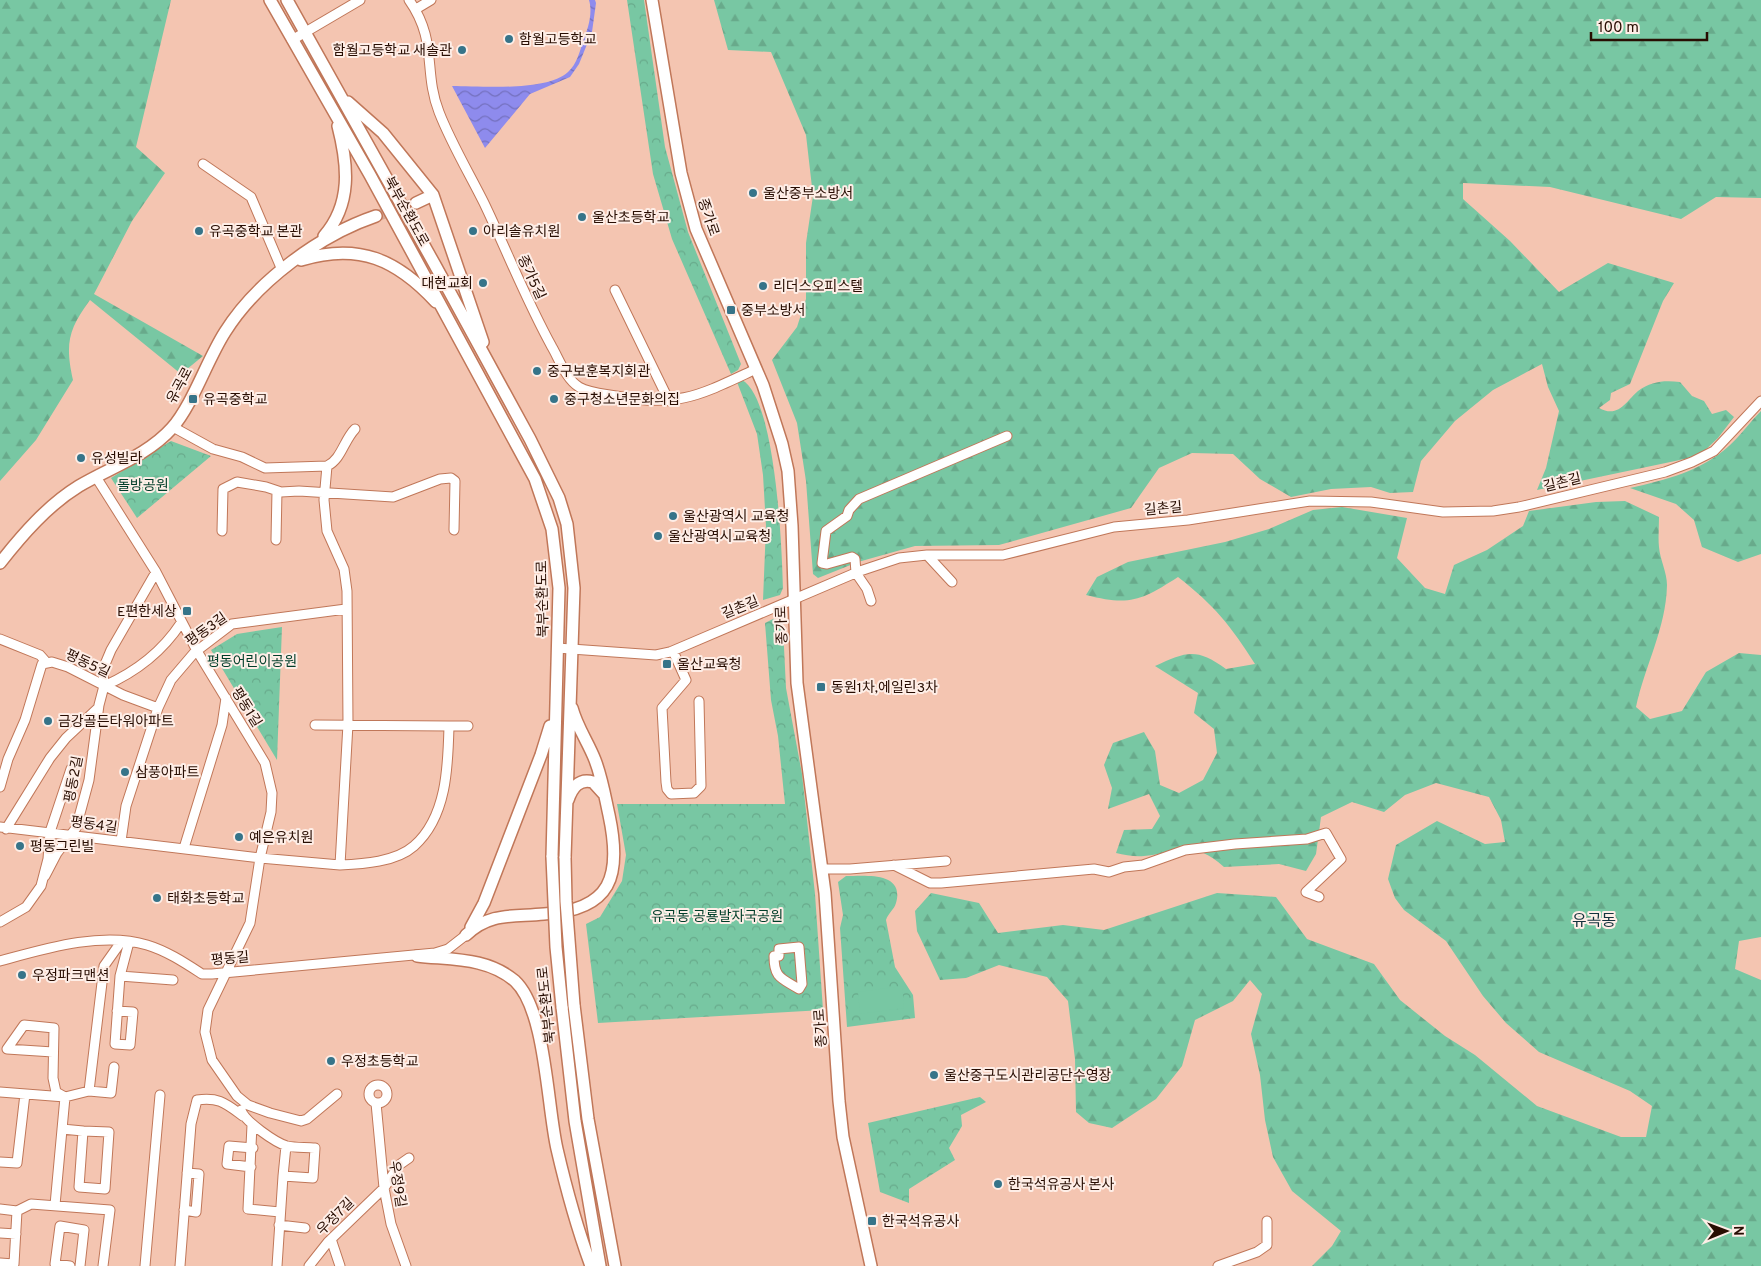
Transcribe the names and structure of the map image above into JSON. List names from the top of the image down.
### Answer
{
  "streets": {
    "main road": ["북부순환도로", "종가로", "유곡로"],
    "street": [
      "종가5길",
      "길촌길",
      "평동3길",
      "평동5길",
      "평동1길",
      "평동2길",
      "평동4길",
      "평동길",
      "우정9길",
      "우정7길"
    ]
  },
  "crossings": [
    ["북부순환도로", "길촌길"],
    ["종가로", "종가5길"],
    ["종가로", "길촌길"],
    ["유곡로", "평동1길"],
    ["평동3길", "평동5길"],
    ["평동3길", "평동1길"],
    ["평동3길", "평동4길"],
    ["평동5길", "평동2길"],
    ["평동1길", "평동2길"],
    ["평동1길", "평동4길"],
    ["평동1길", "평동길"],
    ["평동2길", "평동4길"],
    ["우정9길", "우정7길"]
  ],
  "districts": ["유곡동"],
  "parks": ["돌방공원", "평동어린이공원", "유곡동 공룡발자국공원"],
  "places": {
    "other": [
      "함월고등학교",
      "함월고등학교 새솔관",
      "울산중부소방서",
      "울산초등학교",
      "유곡중학교 본관",
      "아리솔유치원",
      "대현교회",
      "리더스오피스텔",
      "중구보훈복지회관",
      "중구청소년문화의집",
      "유성빌라",
      "울산광역시 교육청",
      "울산광역시교육청",
      "금강골든타워아파트",
      "삼풍아파트",
      "예은유치원",
      "평동그린빌",
      "태화초등학교",
      "우정파크맨션",
      "우정초등학교",
      "울산중구도시관리공단수영장",
      "한국석유공사 본사"
    ],
    "transit": [
      "중부소방서",
      "유곡중학교",
      "E편한세상",
      "울산교육청",
      "동원1차,에일린3차",
      "한국석유공사"
    ]
  },
  "scale_bar": "100 m",
  "north": "right"
}
